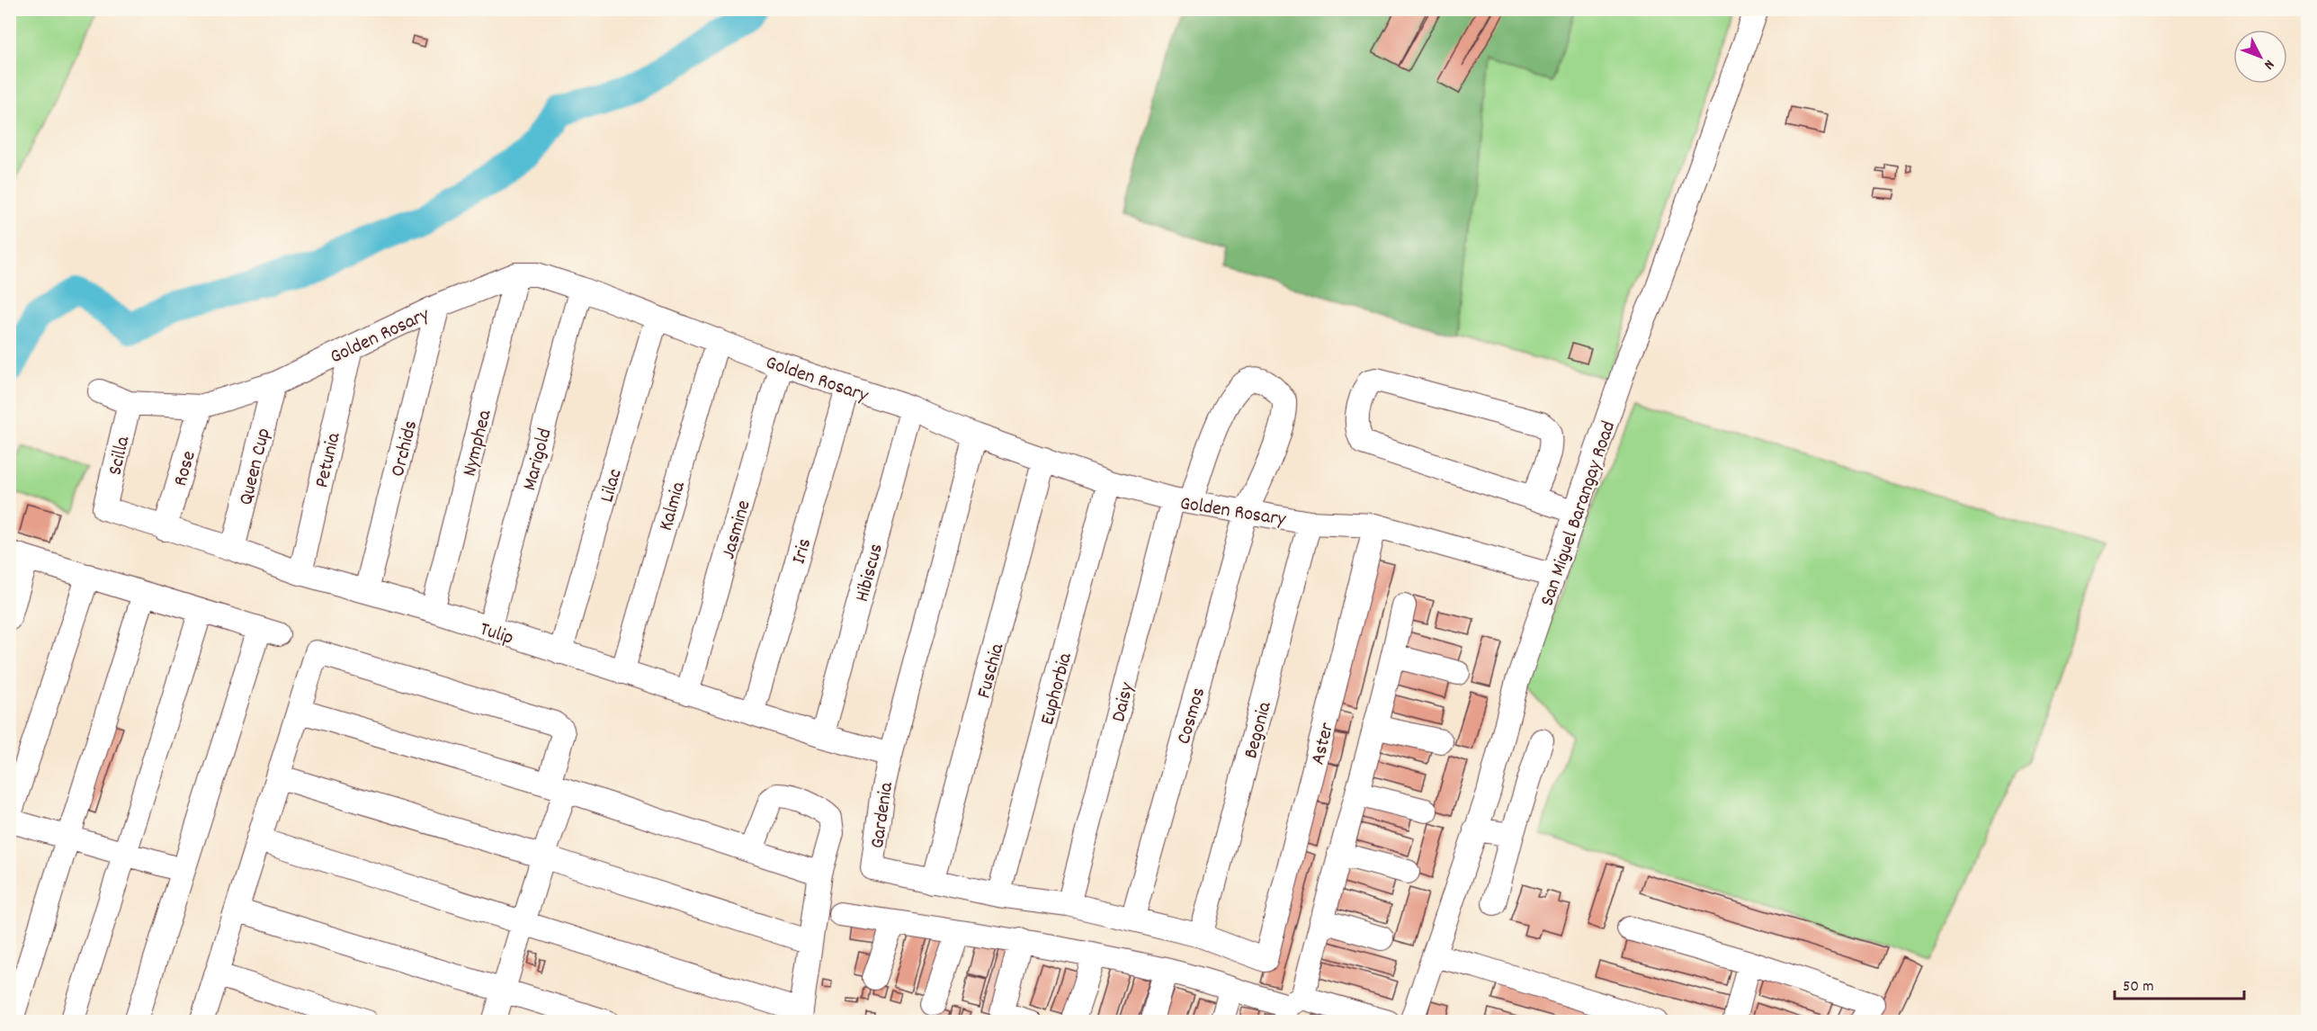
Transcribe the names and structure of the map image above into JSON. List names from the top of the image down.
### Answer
{
  "streets": {
    "street": [
      "Golden Rosary",
      "Nymphea",
      "Orchids",
      "Scilla",
      "Marigold",
      "Petunia",
      "Queen Cup",
      "Rose",
      "Lilac",
      "Kalmia",
      "San Miguel Barangay Road",
      "Jasmine",
      "Iris",
      "Hibiscus",
      "Tulip",
      "Fuschia",
      "Euphorbia",
      "Daisy",
      "Cosmos",
      "Begonia",
      "Aster",
      "Gardenia"
    ]
  },
  "crossings": [
    ["Golden Rosary", "Nymphea"],
    ["Golden Rosary", "Orchids"],
    ["Golden Rosary", "Scilla"],
    ["Golden Rosary", "Marigold"],
    ["Golden Rosary", "Petunia"],
    ["Golden Rosary", "Queen Cup"],
    ["Golden Rosary", "Rose"],
    ["Golden Rosary", "Lilac"],
    ["Golden Rosary", "Kalmia"],
    ["Golden Rosary", "San Miguel Barangay Road"],
    ["Golden Rosary", "Jasmine"],
    ["Golden Rosary", "Iris"],
    ["Golden Rosary", "Hibiscus"],
    ["Golden Rosary", "Fuschia"],
    ["Golden Rosary", "Euphorbia"],
    ["Golden Rosary", "Daisy"],
    ["Golden Rosary", "Cosmos"],
    ["Golden Rosary", "Begonia"],
    ["Golden Rosary", "Aster"],
    ["Golden Rosary", "Gardenia"],
    ["Nymphea", "Tulip"],
    ["Orchids", "Tulip"],
    ["Scilla", "Tulip"],
    ["Marigold", "Tulip"],
    ["Petunia", "Tulip"],
    ["Queen Cup", "Tulip"],
    ["Rose", "Tulip"],
    ["Lilac", "Tulip"],
    ["Kalmia", "Tulip"],
    ["Jasmine", "Tulip"],
    ["Iris", "Tulip"],
    ["Hibiscus", "Tulip"],
    ["Tulip", "Gardenia"],
    ["Fuschia", "Gardenia"],
    ["Euphorbia", "Gardenia"],
    ["Daisy", "Cosmos"],
    ["Daisy", "Gardenia"],
    ["Cosmos", "Gardenia"],
    ["Begonia", "Gardenia"],
    ["Aster", "Gardenia"]
  ],
  "scale_bar": "50 m",
  "north": "bottom right"
}
